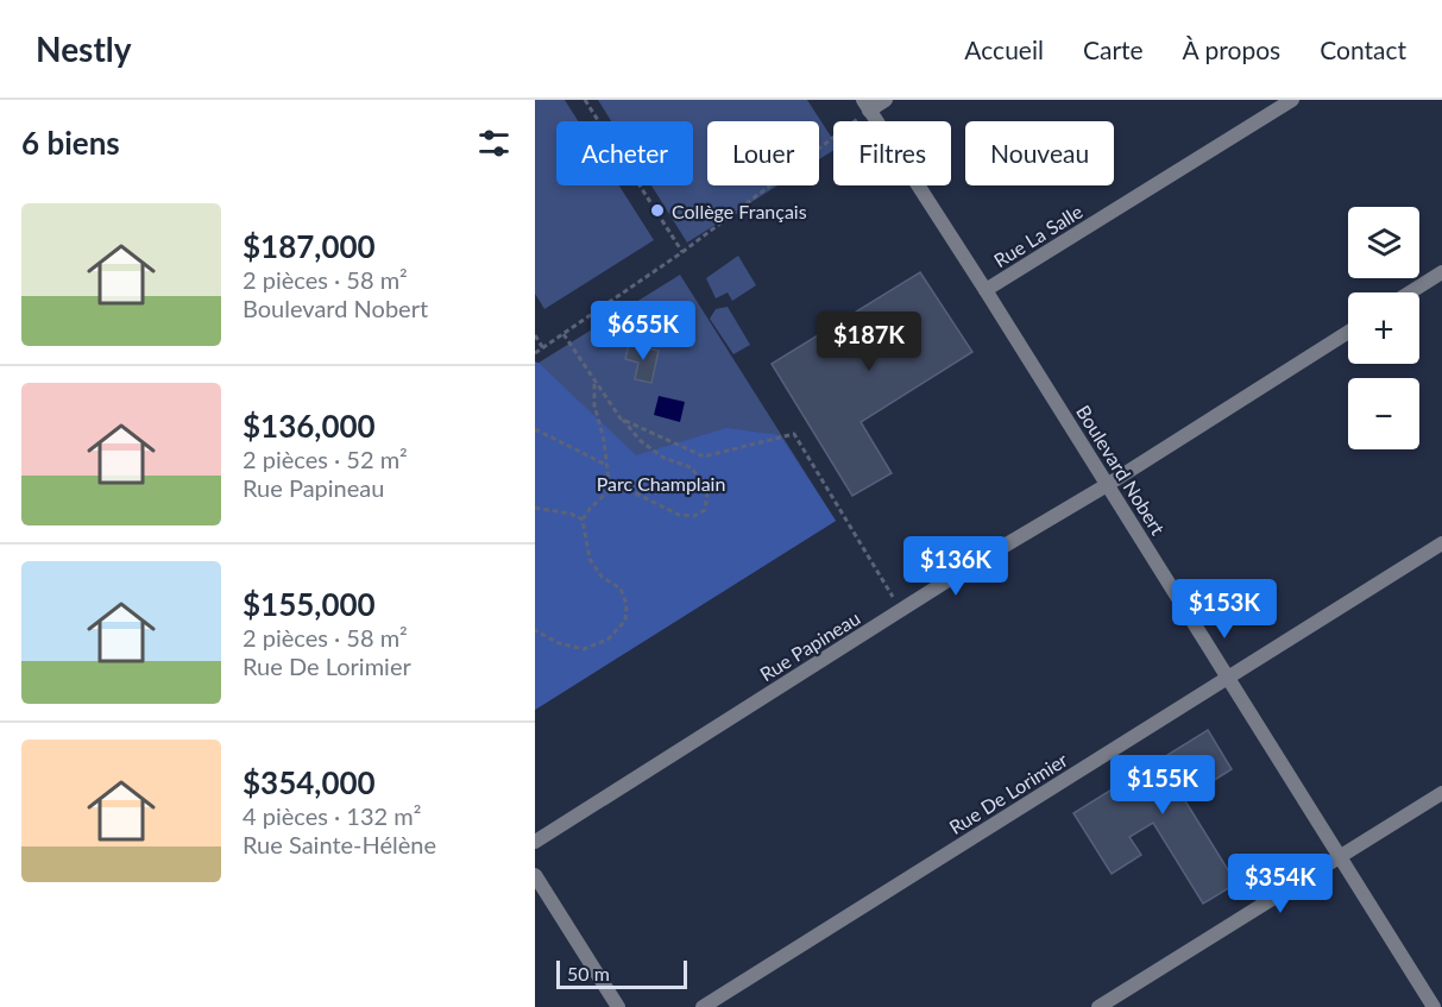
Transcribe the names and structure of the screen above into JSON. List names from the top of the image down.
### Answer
{
  "streets": {
    "street": [
      "Rue La Salle",
      "Boulevard Nobert",
      "Rue Papineau",
      "Rue De Lorimier"
    ]
  },
  "crossings": [
    ["Rue La Salle", "Boulevard Nobert"],
    ["Boulevard Nobert", "Rue Papineau"],
    ["Boulevard Nobert", "Rue De Lorimier"]
  ],
  "parks": ["Parc Champlain"],
  "places": ["Collège Français"],
  "scale_bar": "50 m",
  "page": {
    "header": "Nestly",
    "nav": [
      "Accueil",
      "Carte",
      "À propos",
      "Contact"
    ],
    "heading": "6 biens",
    "chip": [
      "Acheter",
      "Louer",
      "Filtres",
      "Nouveau"
    ],
    "list": [
      {
        "name": "$187,000",
        "note": "2 pièces · 58 m² · Boulevard Nobert"
      },
      {
        "name": "$136,000",
        "note": "2 pièces · 52 m² · Rue Papineau"
      },
      {
        "name": "$155,000",
        "note": "2 pièces · 58 m² · Rue De Lorimier"
      },
      {
        "name": "$354,000",
        "note": "4 pièces · 132 m² · Rue Sainte-Hélène"
      }
    ],
    "map_buttons": ["+", "−"],
    "price": [
      "$655K",
      "$187K",
      "$136K",
      "$153K",
      "$155K",
      "$354K"
    ],
    "scale": "50 m"
  }
}
